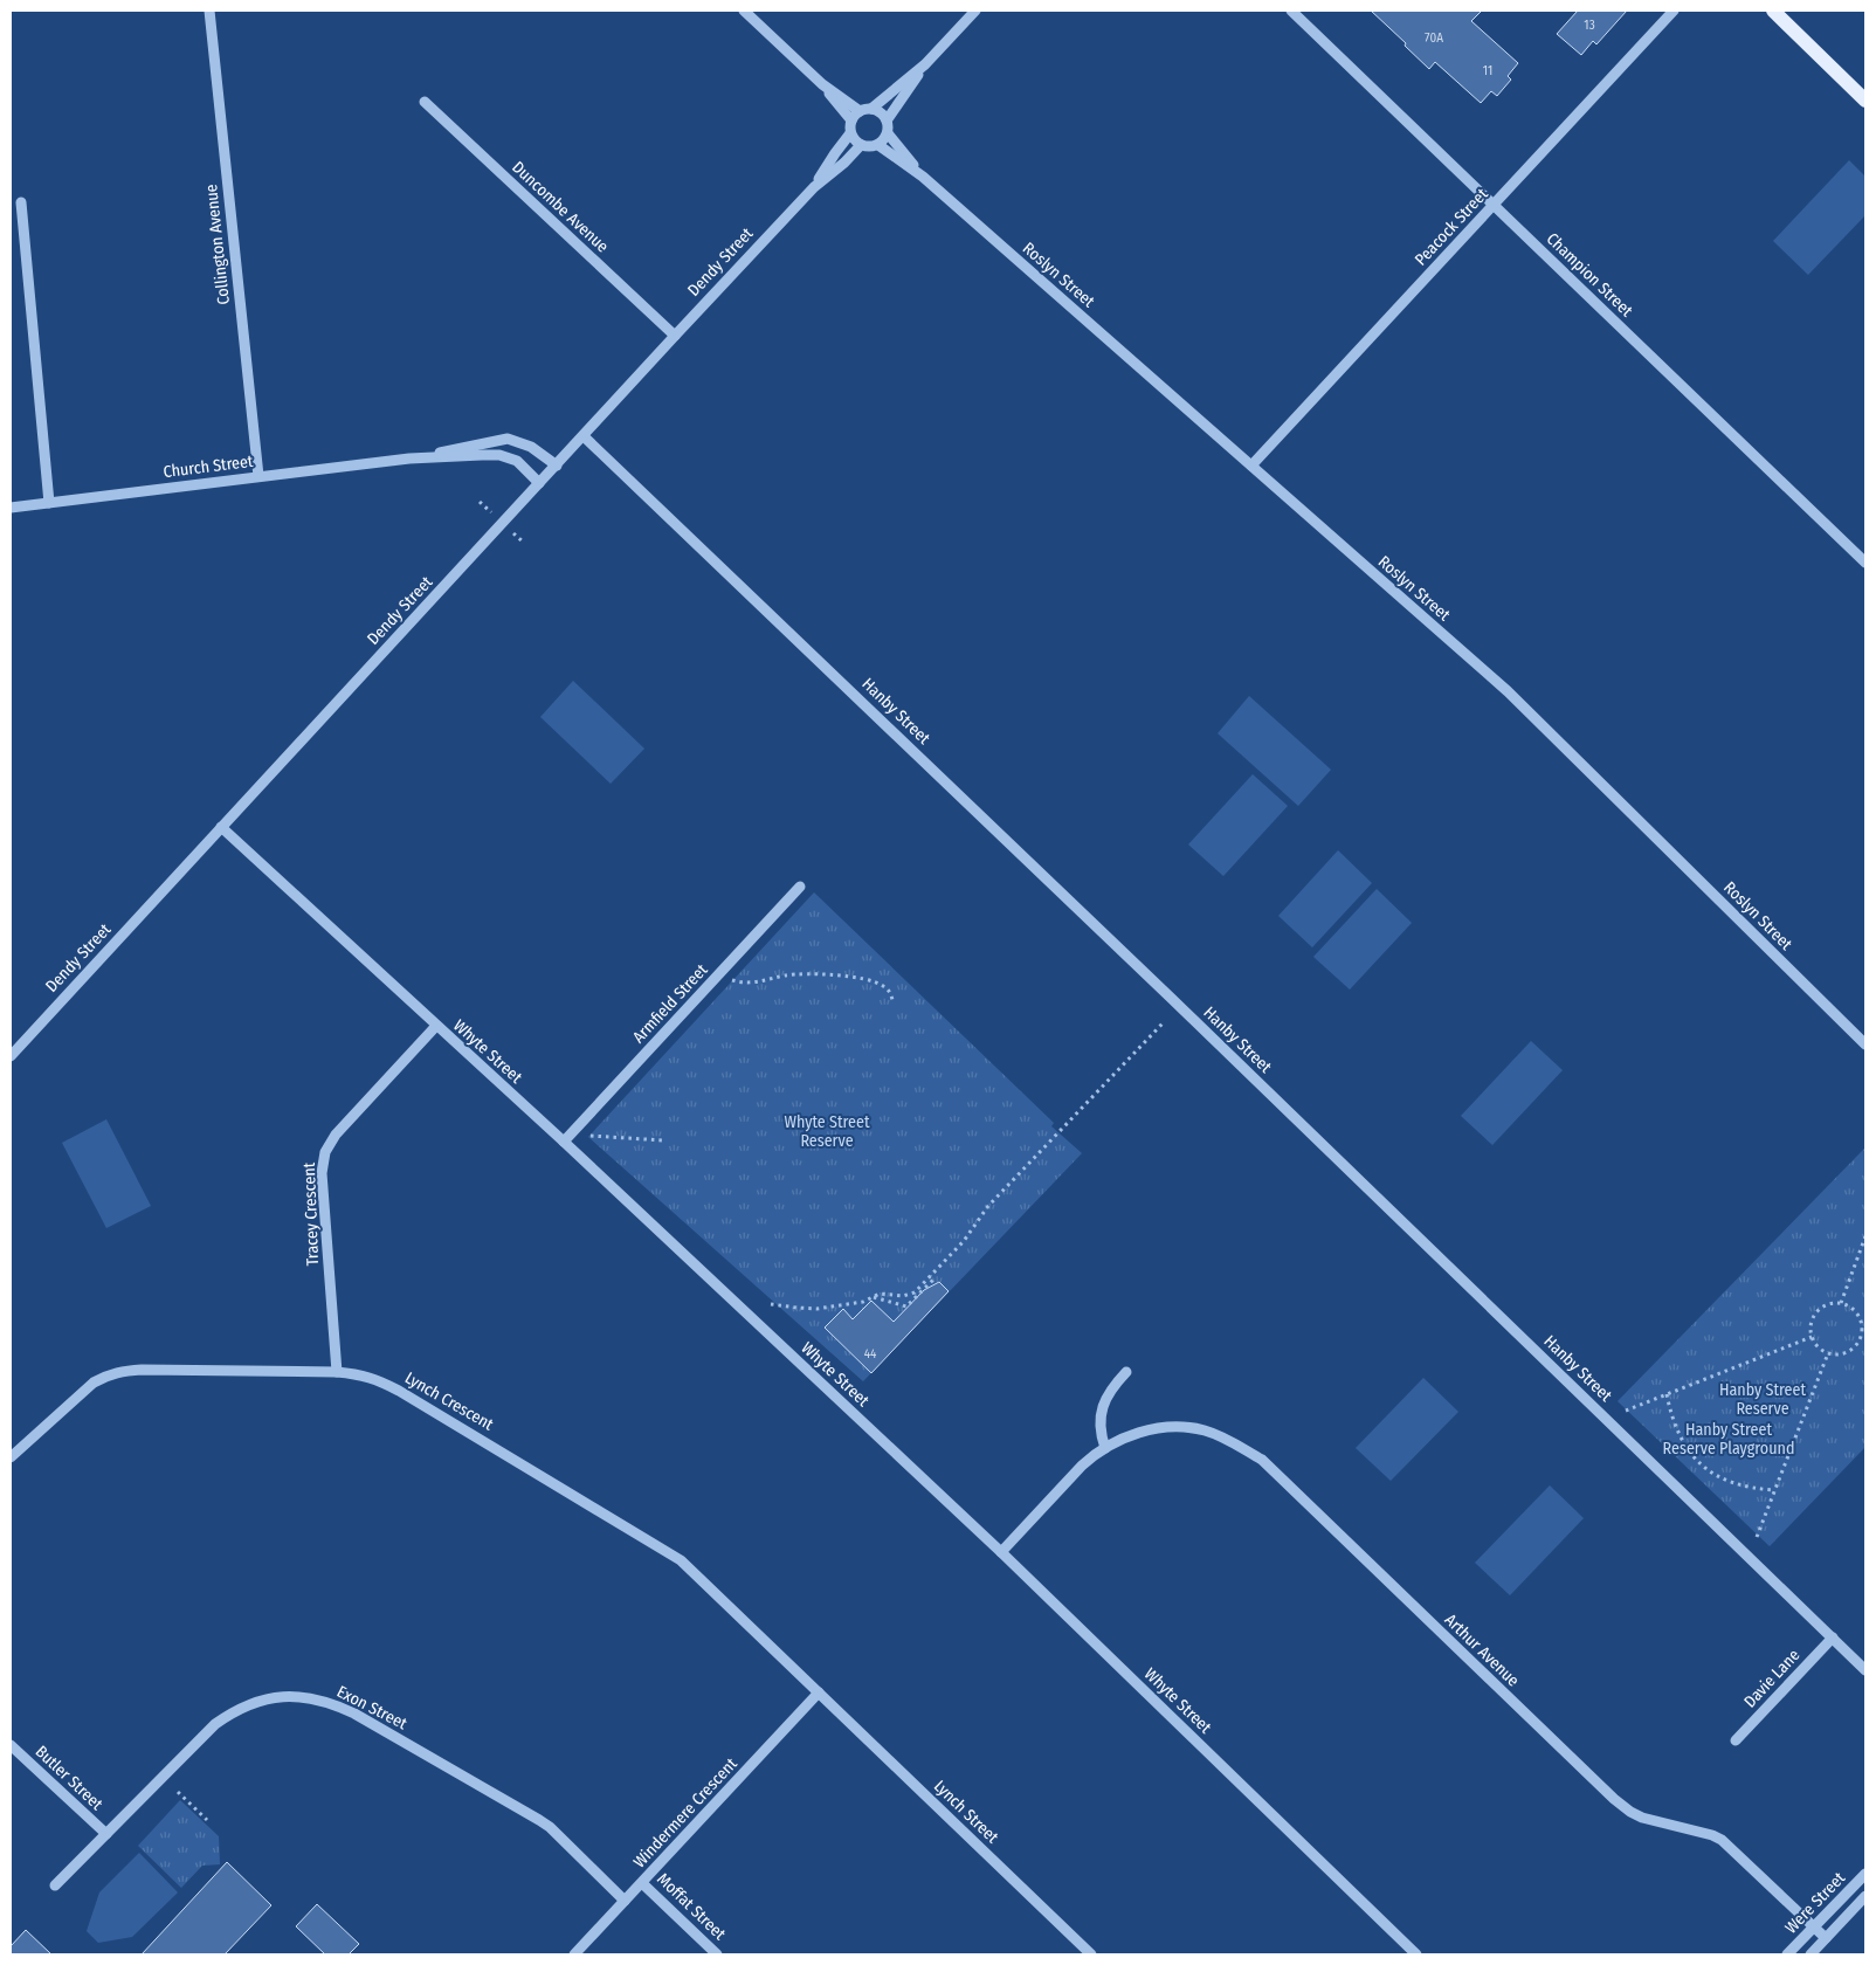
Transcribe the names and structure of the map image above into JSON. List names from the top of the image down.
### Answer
{
  "streets": {
    "street": [
      "Duncombe Avenue",
      "Peacock Street",
      "Collington Avenue",
      "Dendy Street",
      "Roslyn Street",
      "Champion Street",
      "Church Street",
      "Hanby Street",
      "Armfield Street",
      "Whyte Street",
      "Tracey Crescent",
      "Lynch Crescent",
      "Arthur Avenue",
      "Davie Lane",
      "Exon Street",
      "Butler Street",
      "Lynch Street",
      "Windermere Crescent",
      "Were Street",
      "Moffat Street"
    ]
  },
  "crossings": [
    ["Duncombe Avenue", "Dendy Street"],
    ["Peacock Street", "Roslyn Street"],
    ["Peacock Street", "Champion Street"],
    ["Collington Avenue", "Church Street"],
    ["Dendy Street", "Roslyn Street"],
    ["Dendy Street", "Church Street"],
    ["Dendy Street", "Hanby Street"],
    ["Dendy Street", "Whyte Street"],
    ["Hanby Street", "Davie Lane"],
    ["Armfield Street", "Whyte Street"],
    ["Whyte Street", "Tracey Crescent"],
    ["Whyte Street", "Arthur Avenue"],
    ["Tracey Crescent", "Lynch Crescent"],
    ["Lynch Crescent", "Lynch Street"],
    ["Lynch Crescent", "Windermere Crescent"],
    ["Arthur Avenue", "Were Street"],
    ["Exon Street", "Butler Street"],
    ["Exon Street", "Windermere Crescent"],
    ["Lynch Street", "Windermere Crescent"],
    ["Windermere Crescent", "Moffat Street"]
  ],
  "parks": ["Whyte Street Reserve", "Hanby Street Reserve", "Hanby Street Reserve Playground"],
  "house_numbers": [
    "13",
    "70A",
    "11",
    "44"
  ]
}
